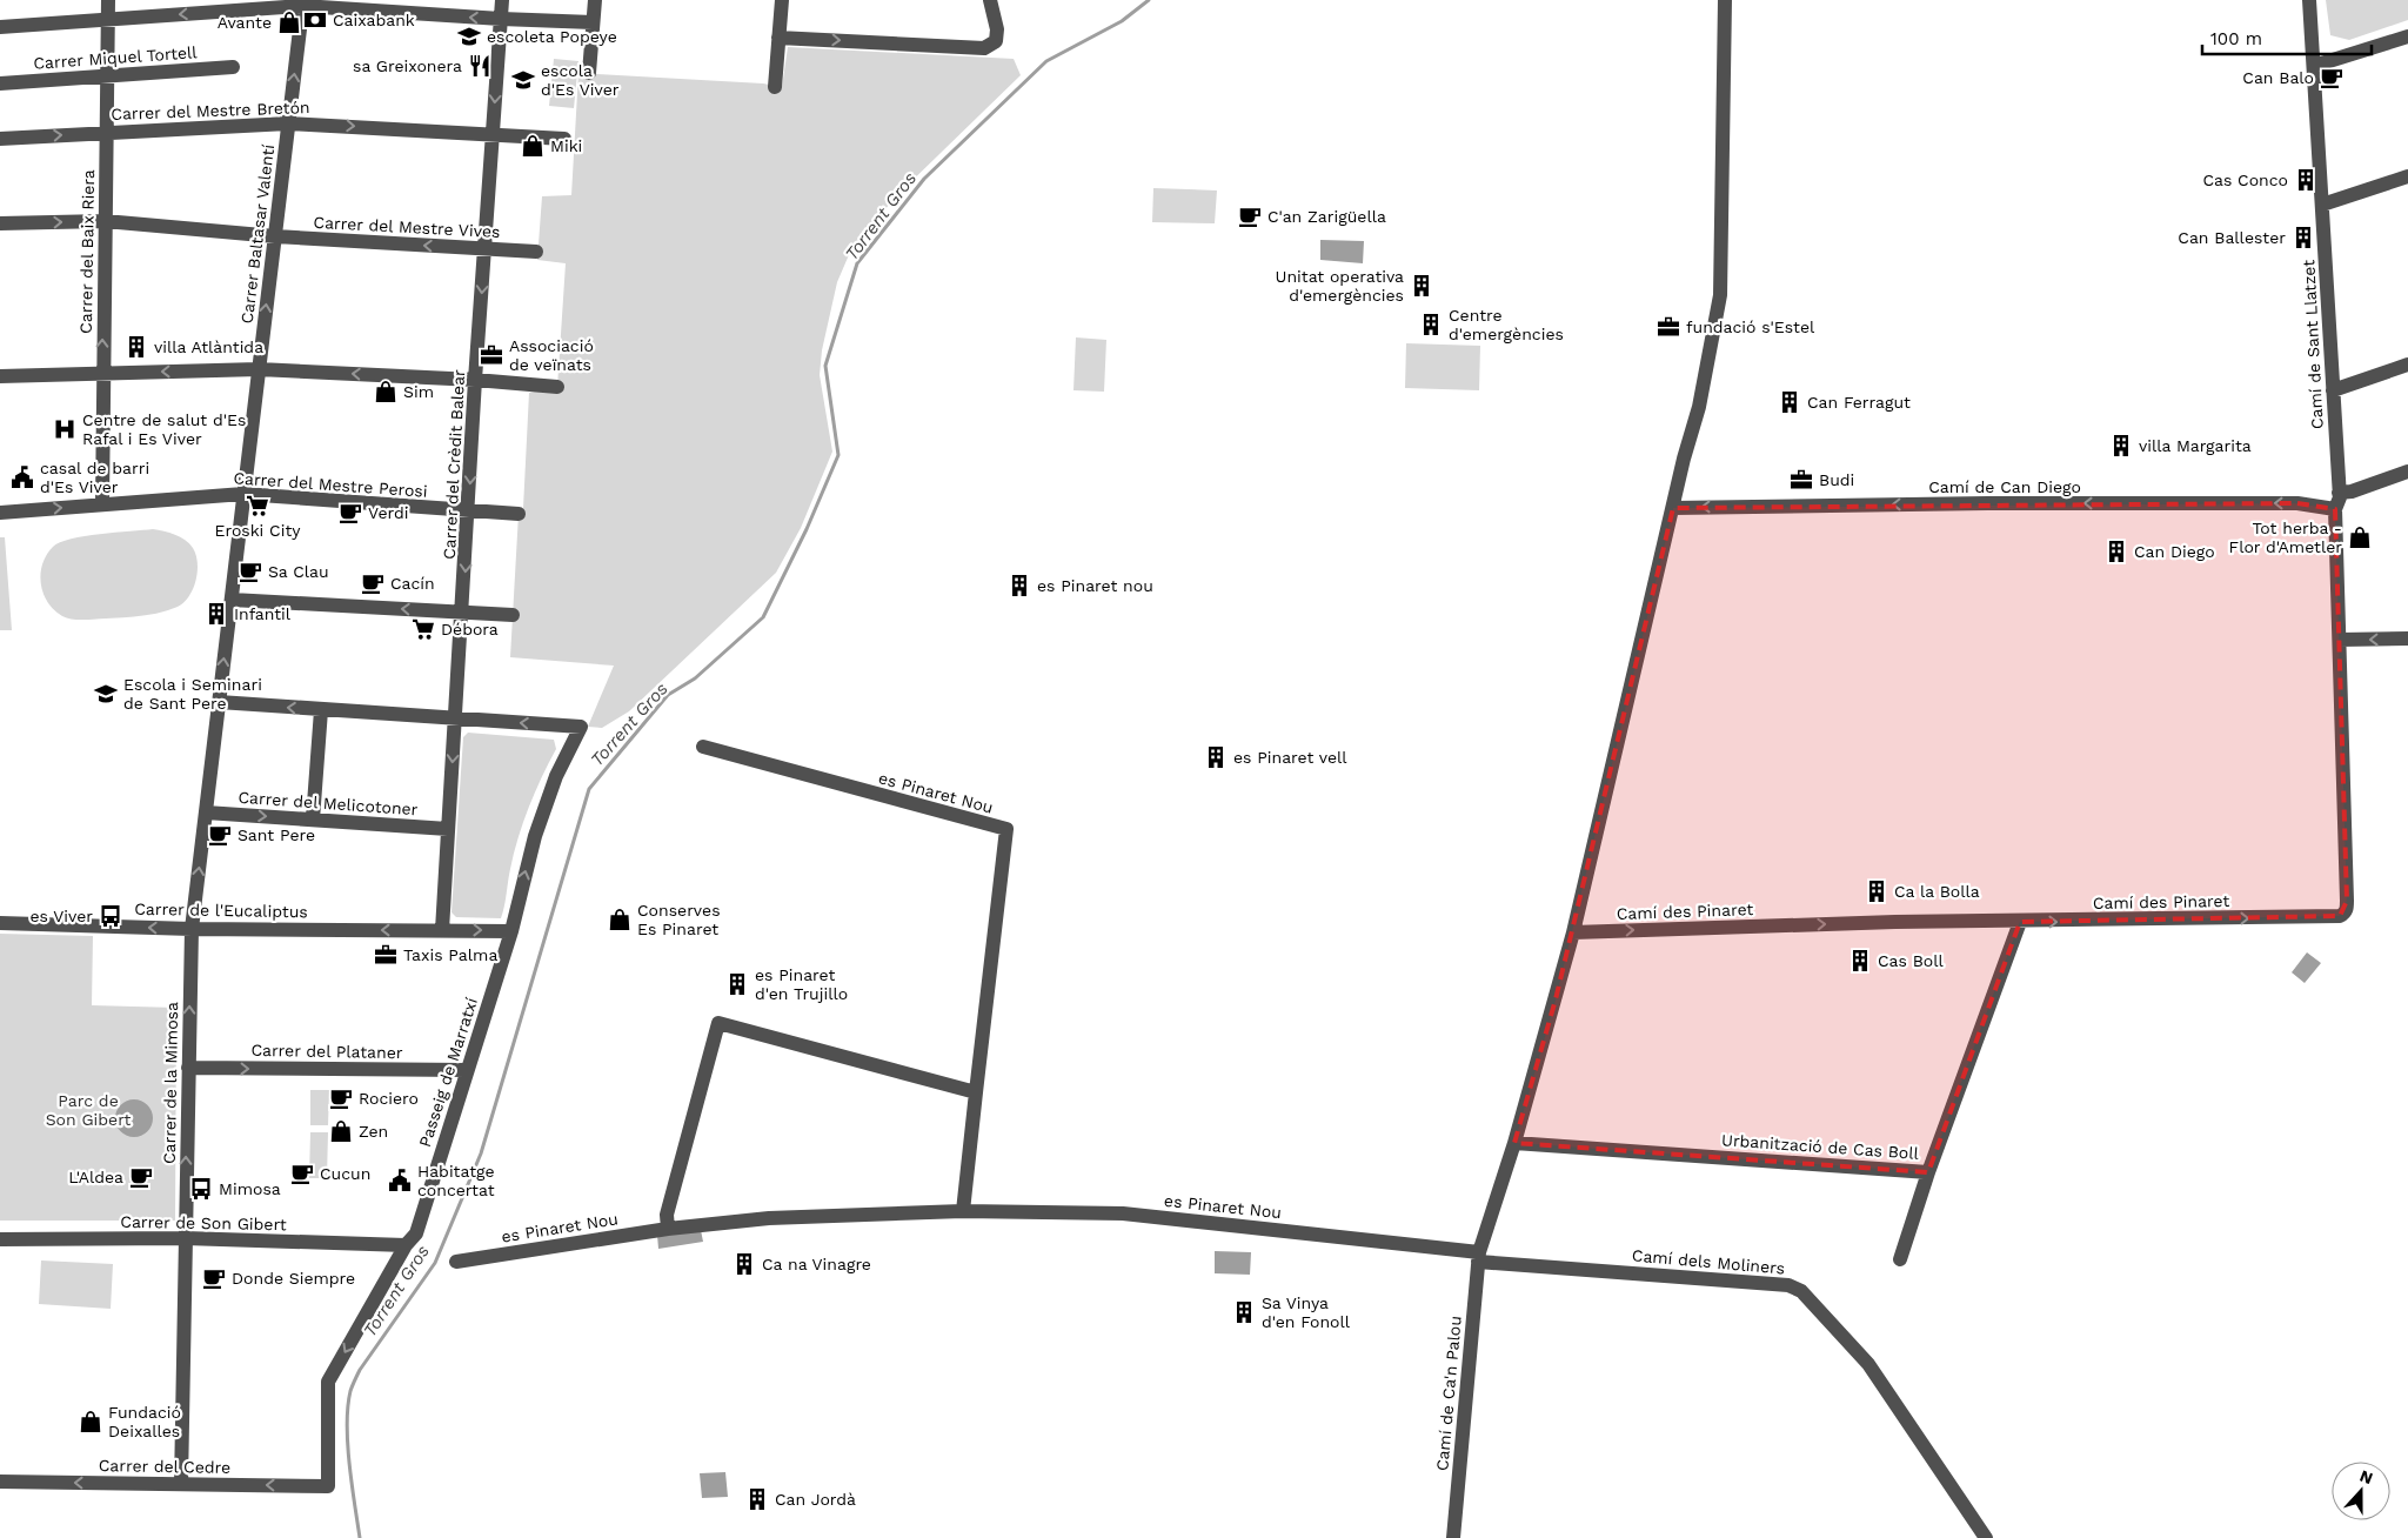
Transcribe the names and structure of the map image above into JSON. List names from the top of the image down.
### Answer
{
  "streets": {
    "street": [
      "Carrer Miquel Tortell",
      "Carrer del Mestre Bretón",
      "Carrer del Mestre Vives",
      "Carrer Baltasar Valentí",
      "Carrer del Baix Riera",
      "Camí de Sant Llatzet",
      "Carrer del Crèdit Balear",
      "Carrer del Mestre Perosi",
      "Camí de Can Diego",
      "es Pinaret Nou",
      "Carrer del Melicotoner",
      "Camí des Pinaret",
      "Carrer de l'Eucaliptus",
      "Carrer del Plataner",
      "Passeig de Marratxí",
      "Carrer de la Mimosa",
      "Urbanització de Cas Boll",
      "Carrer de Son Gibert",
      "Camí dels Moliners",
      "Camí de Ca'n Palou",
      "Carrer del Cedre"
    ]
  },
  "crossings": [
    ["Carrer Miquel Tortell", "Carrer del Baix Riera"],
    ["Carrer del Mestre Bretón", "Carrer Baltasar Valentí"],
    ["Carrer del Mestre Bretón", "Carrer del Baix Riera"],
    ["Carrer del Mestre Bretón", "Carrer del Crèdit Balear"],
    ["Carrer del Mestre Vives", "Carrer Baltasar Valentí"],
    ["Carrer del Mestre Vives", "Carrer del Baix Riera"],
    ["Carrer del Mestre Vives", "Carrer del Crèdit Balear"],
    ["Carrer Baltasar Valentí", "Carrer del Mestre Perosi"],
    ["Carrer Baltasar Valentí", "Carrer del Melicotoner"],
    ["Carrer Baltasar Valentí", "Carrer de l'Eucaliptus"],
    ["Carrer Baltasar Valentí", "Carrer de la Mimosa"],
    ["Carrer del Baix Riera", "Carrer del Mestre Perosi"],
    ["Camí de Sant Llatzet", "Camí de Can Diego"],
    ["Camí de Sant Llatzet", "Camí des Pinaret"],
    ["Carrer del Crèdit Balear", "Carrer del Mestre Perosi"],
    ["Carrer del Crèdit Balear", "Carrer del Melicotoner"],
    ["Carrer del Crèdit Balear", "Carrer de l'Eucaliptus"],
    ["Carrer del Crèdit Balear", "Passeig de Marratxí"],
    ["Camí de Can Diego", "Camí des Pinaret"],
    ["Camí de Can Diego", "Camí de Ca'n Palou"],
    ["es Pinaret Nou", "Camí dels Moliners"],
    ["es Pinaret Nou", "Camí de Ca'n Palou"],
    ["Camí des Pinaret", "Urbanització de Cas Boll"],
    ["Camí des Pinaret", "Camí de Ca'n Palou"],
    ["Carrer de l'Eucaliptus", "Passeig de Marratxí"],
    ["Carrer de l'Eucaliptus", "Carrer de la Mimosa"],
    ["Carrer del Plataner", "Passeig de Marratxí"],
    ["Carrer del Plataner", "Carrer de la Mimosa"],
    ["Passeig de Marratxí", "Carrer de Son Gibert"],
    ["Passeig de Marratxí", "Carrer del Cedre"],
    ["Carrer de la Mimosa", "Carrer de Son Gibert"],
    ["Carrer de la Mimosa", "Carrer del Cedre"],
    ["Urbanització de Cas Boll", "Camí de Ca'n Palou"],
    ["Camí dels Moliners", "Camí de Ca'n Palou"]
  ],
  "one_way": [
    "Carrer Baltasar Valentí",
    "Carrer del Crèdit Balear",
    "Camí de Can Diego",
    "Carrer del Plataner",
    "Carrer de la Mimosa",
    "Carrer del Cedre"
  ],
  "water": ["Torrent Gros"],
  "parks": ["Parc de Son Gibert"],
  "places": {
    "bank": ["Caixabank"],
    "shop": [
      "Avante",
      "Miki",
      "Sim",
      "Tot herba - Flor d'Ametler",
      "Conserves Es Pinaret",
      "Zen",
      "Fundació Deixalles"
    ],
    "school or university": ["escoleta Popeye", "escola d'Es Viver", "Escola i Seminari de Sant Pere"],
    "restaurant": ["sa Greixonera"],
    "cafe": [
      "Can Balo",
      "C'an Zarigüella",
      "Verdi",
      "Sa Clau",
      "Cacín",
      "Sant Pere",
      "Rociero",
      "Cucun",
      "L'Aldea",
      "Donde Siempre"
    ],
    "building": [
      "Cas Conco",
      "Can Ballester",
      "Unitat operativa d'emergències",
      "Centre d'emergències",
      "villa Atlàntida",
      "Can Ferragut",
      "villa Margarita",
      "Can Diego",
      "es Pinaret nou",
      "Infantil",
      "es Pinaret vell",
      "Ca la Bolla",
      "Cas Boll",
      "es Pinaret d'en Trujillo",
      "Ca na Vinagre",
      "Sa Vinya d'en Fonoll",
      "Can Jordà"
    ],
    "office": [
      "fundació s'Estel",
      "Associació de veïnats",
      "Budi",
      "Taxis Palma"
    ],
    "hospital": ["Centre de salut d'Es Rafal i Es Viver"],
    "public building": ["casal de barri d'Es Viver", "Habitatge concertat"],
    "supermarket": ["Eroski City", "Débora"],
    "bus stop": ["es Viver", "Mimosa"]
  },
  "scale_bar": "100 m",
  "north": "top"
}
